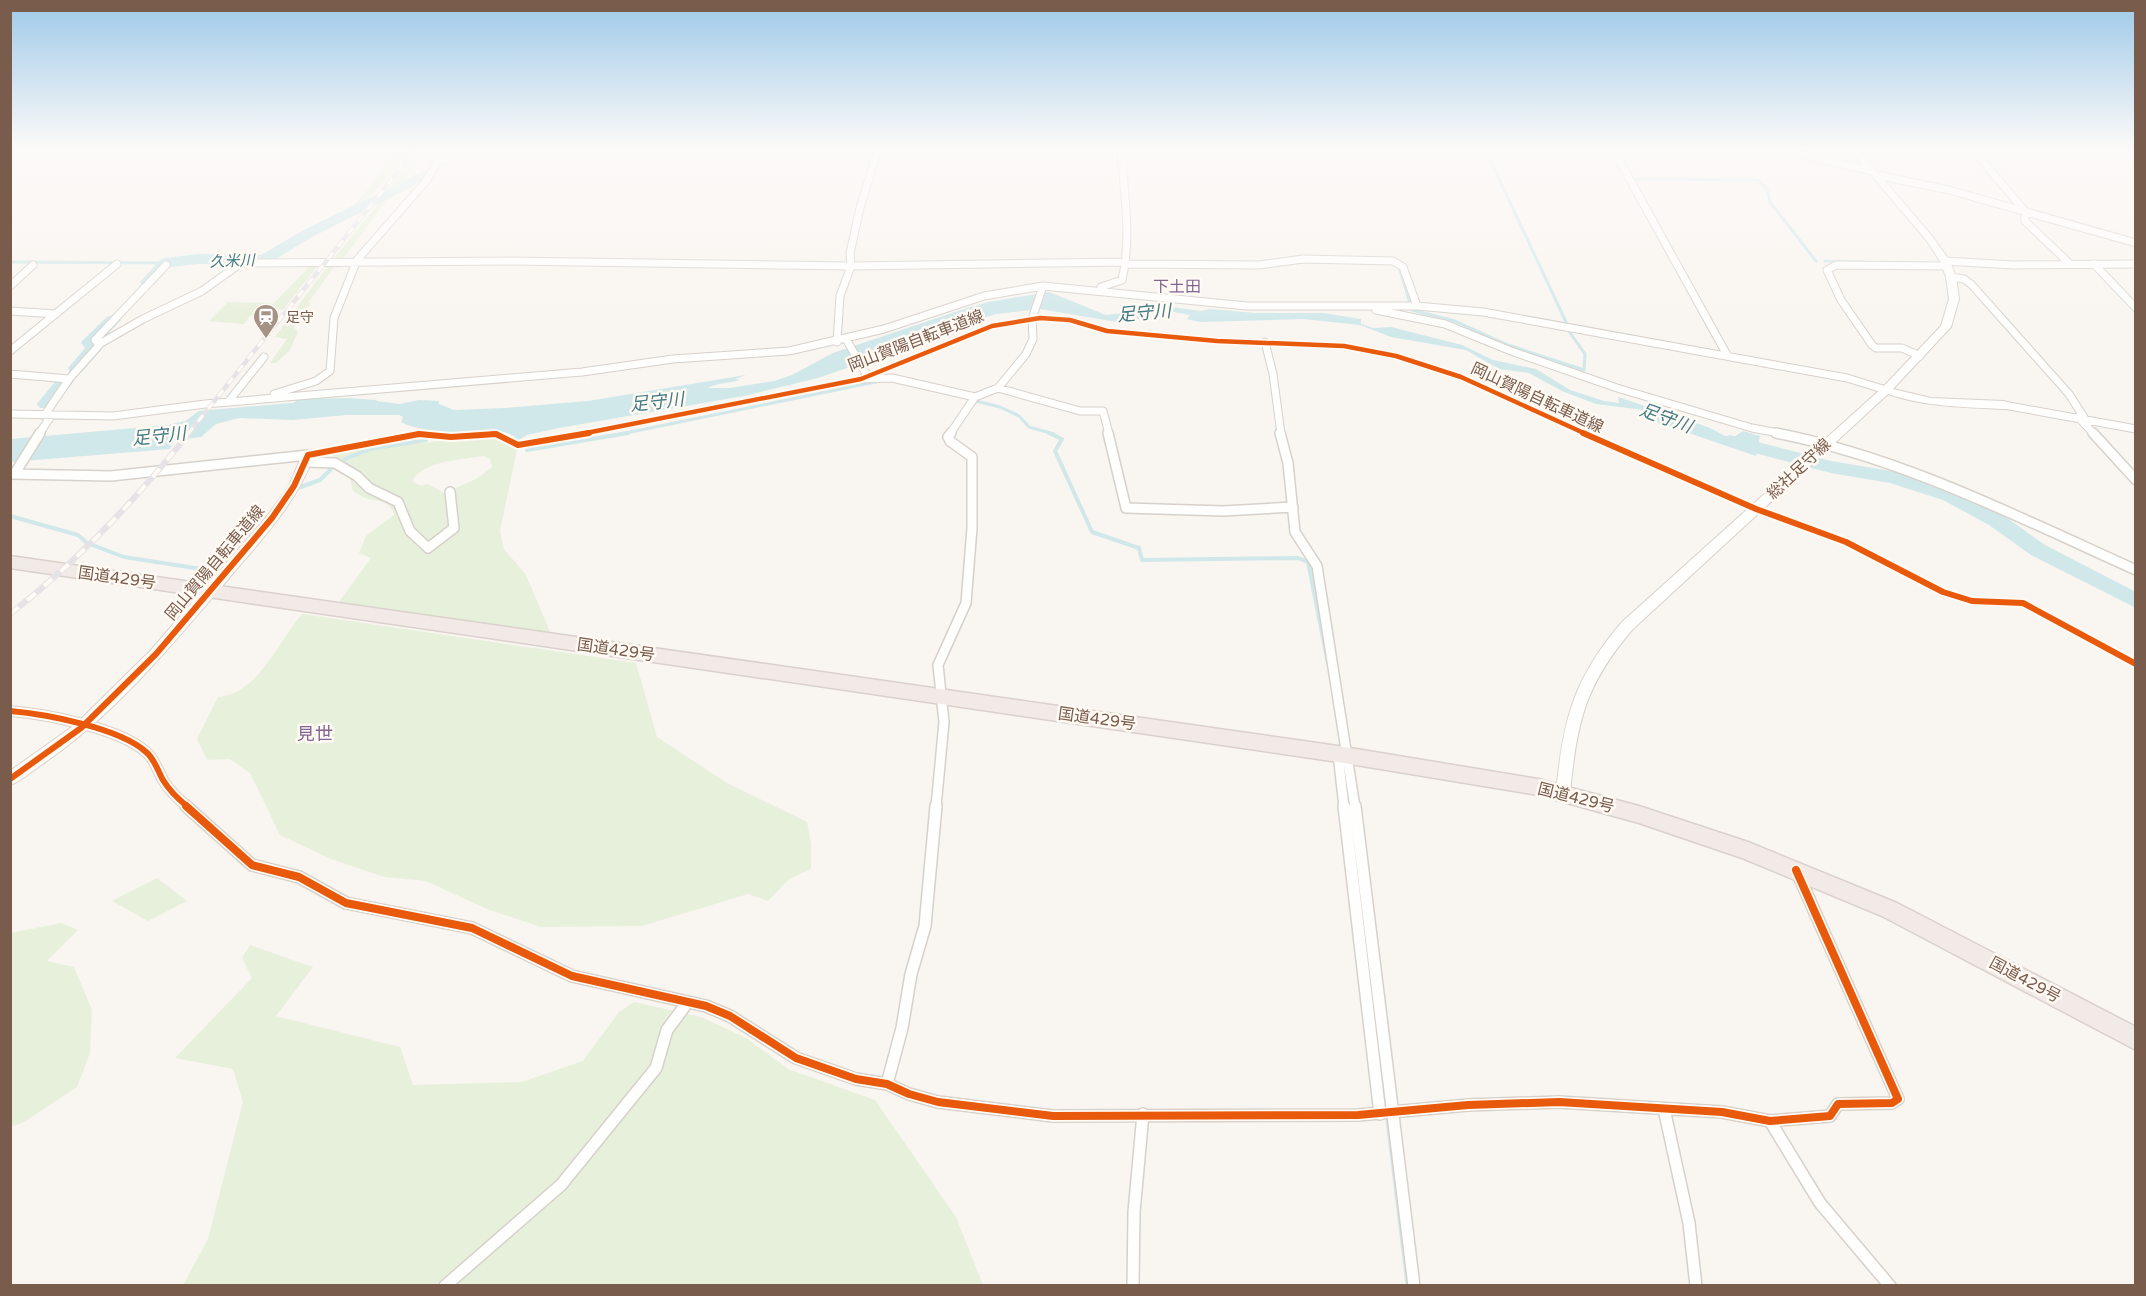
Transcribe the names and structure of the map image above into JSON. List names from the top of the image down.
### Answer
{
  "streets": {
    "highway": ["国道429号"],
    "main road": ["岡山賀陽自転車道線", "総社足守線"]
  },
  "crossings": [
    ["岡山賀陽自転車道線", "国道429号"],
    ["総社足守線", "国道429号"]
  ],
  "districts": ["下土田", "見世"],
  "water": ["久米川", "足守川"],
  "places": {
    "station": ["足守"]
  }
}
